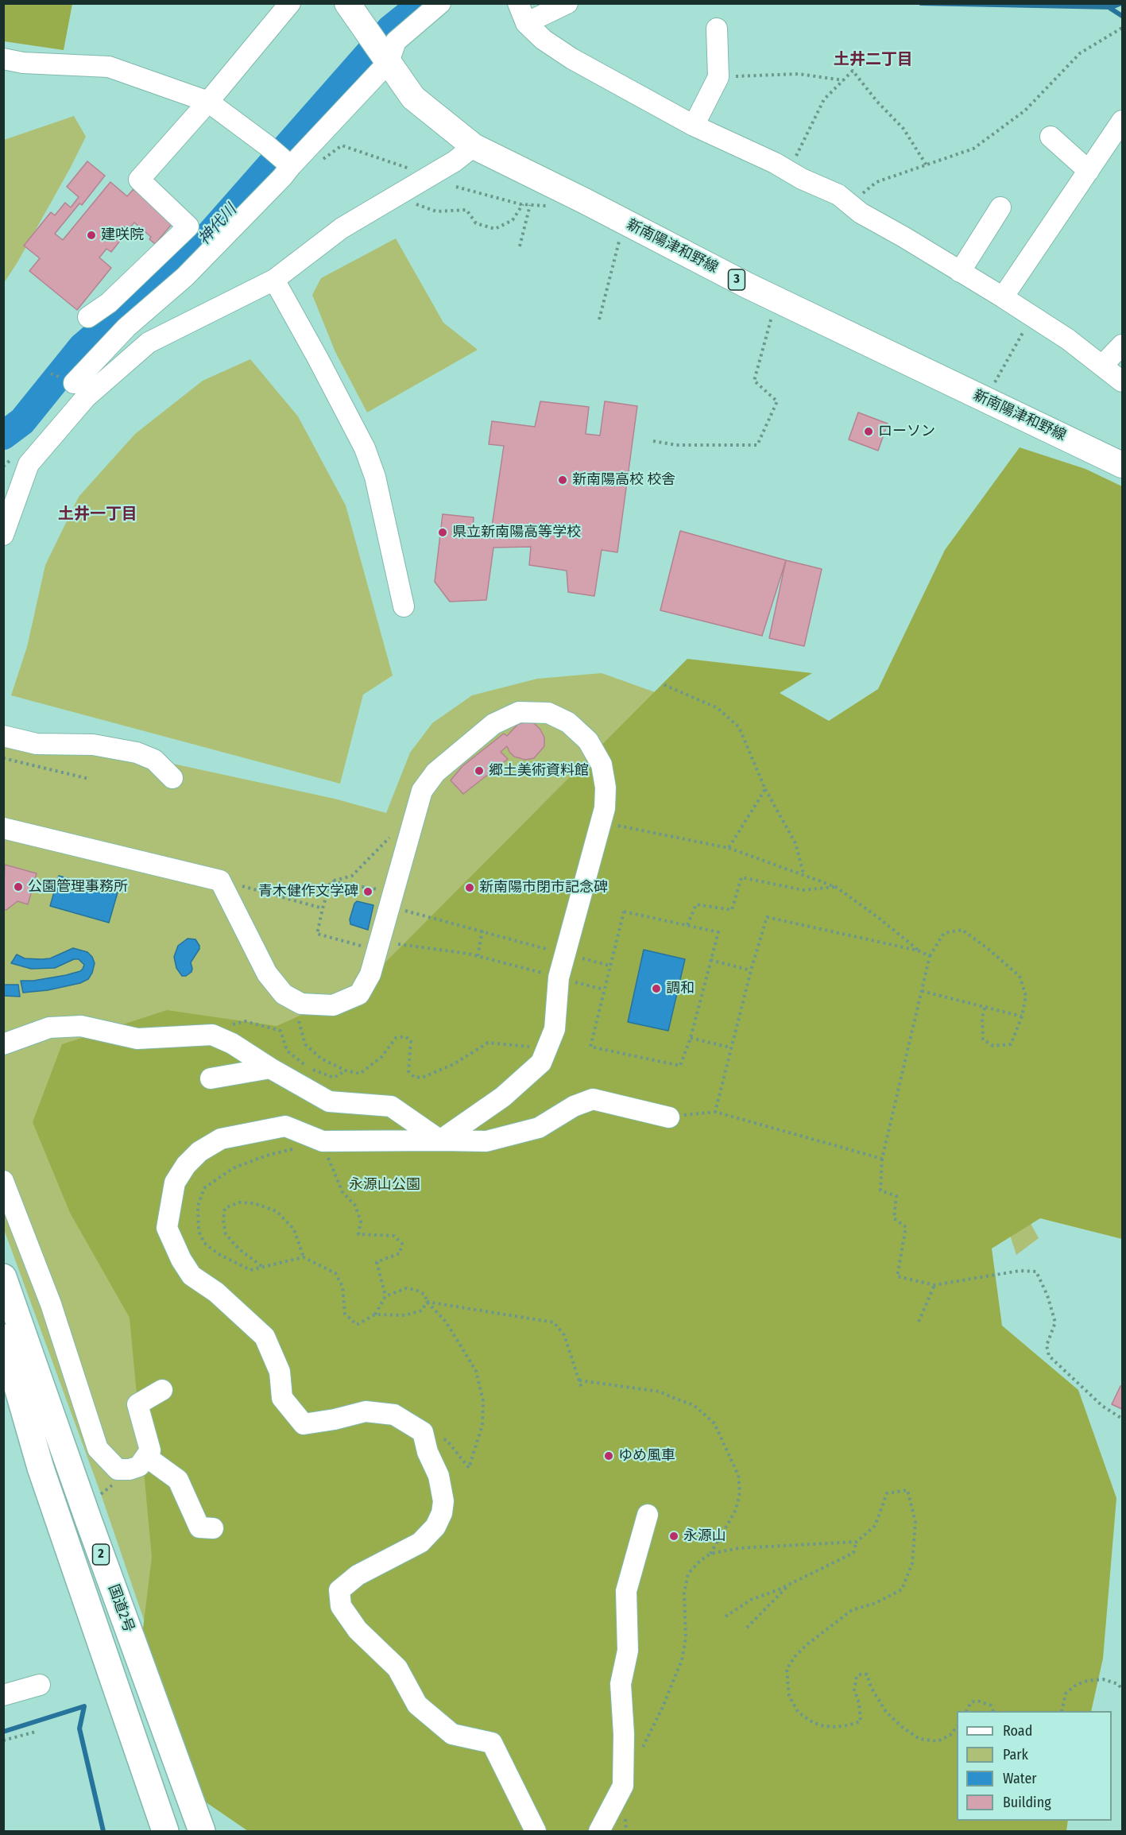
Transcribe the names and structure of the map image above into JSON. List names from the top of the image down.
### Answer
{
  "streets": {
    "highway": ["2", "国道2号"],
    "main road": ["新南陽津和野線", "3"]
  },
  "districts": ["土井二丁目", "土井一丁目"],
  "water": ["神代川"],
  "parks": ["永源山公園"],
  "places": [
    "建咲院",
    "ローソン",
    "新南陽高校 校舎",
    "県立新南陽高等学校",
    "郷土美術資料館",
    "公園管理事務所",
    "新南陽市閉市記念碑",
    "青木健作文学碑",
    "調和",
    "ゆめ風車",
    "永源山"
  ],
  "legend": [
    "Road",
    "Park",
    "Water",
    "Building"
  ]
}
